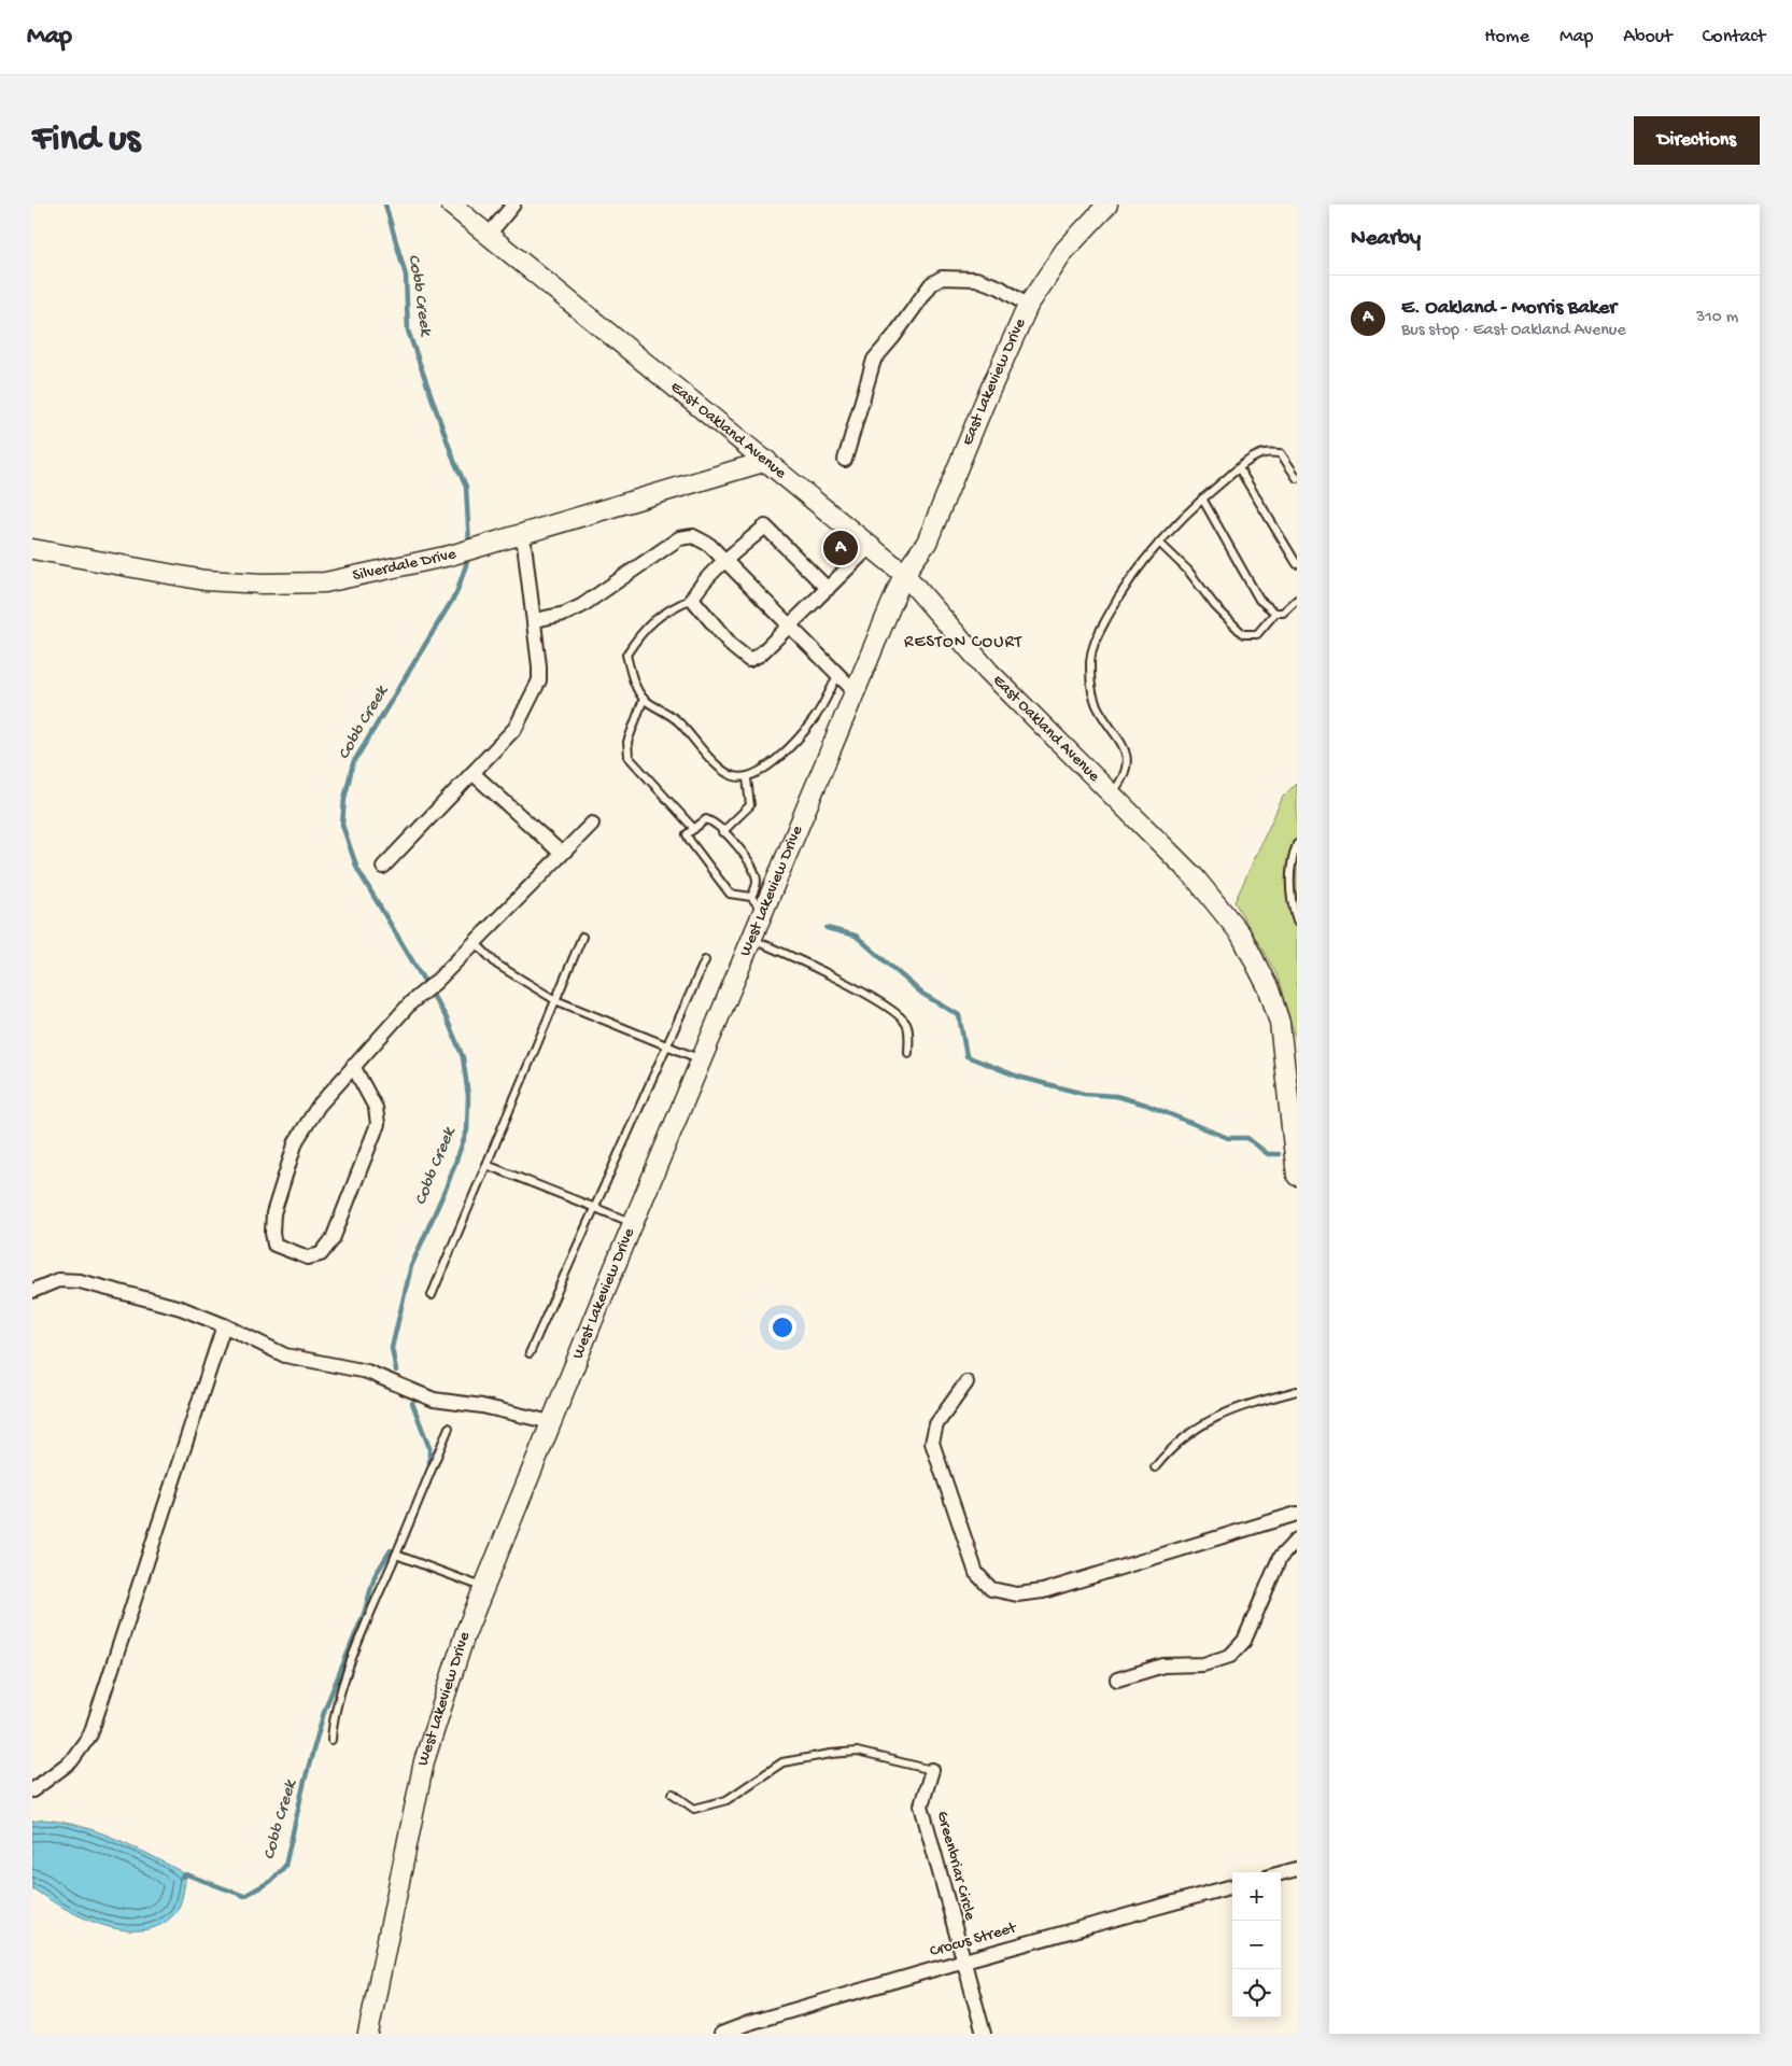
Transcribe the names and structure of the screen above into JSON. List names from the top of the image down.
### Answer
{
  "streets": {
    "street": [
      "East Lakeview Drive",
      "East Oakland Avenue",
      "Silverdale Drive",
      "West Lakeview Drive",
      "Greenbriar Circle",
      "Crocus Street"
    ]
  },
  "crossings": [
    ["East Lakeview Drive", "East Oakland Avenue"],
    ["East Lakeview Drive", "West Lakeview Drive"],
    ["East Oakland Avenue", "Silverdale Drive"],
    ["East Oakland Avenue", "West Lakeview Drive"],
    ["Greenbriar Circle", "Crocus Street"]
  ],
  "districts": ["RESTON COURT"],
  "water": ["Cobb Creek"],
  "page": {
    "header": "Map",
    "nav": [
      "Home",
      "Map",
      "About",
      "Contact"
    ],
    "buttons": "Directions",
    "title": "Find us",
    "heading": "Nearby",
    "list": [
      {
        "mark": "A",
        "name": "E. Oakland - Morris Baker",
        "note": "Bus stop · East Oakland Avenue",
        "value": "310 m"
      }
    ],
    "pins": "A",
    "map_buttons": ["+", "−"]
  }
}
